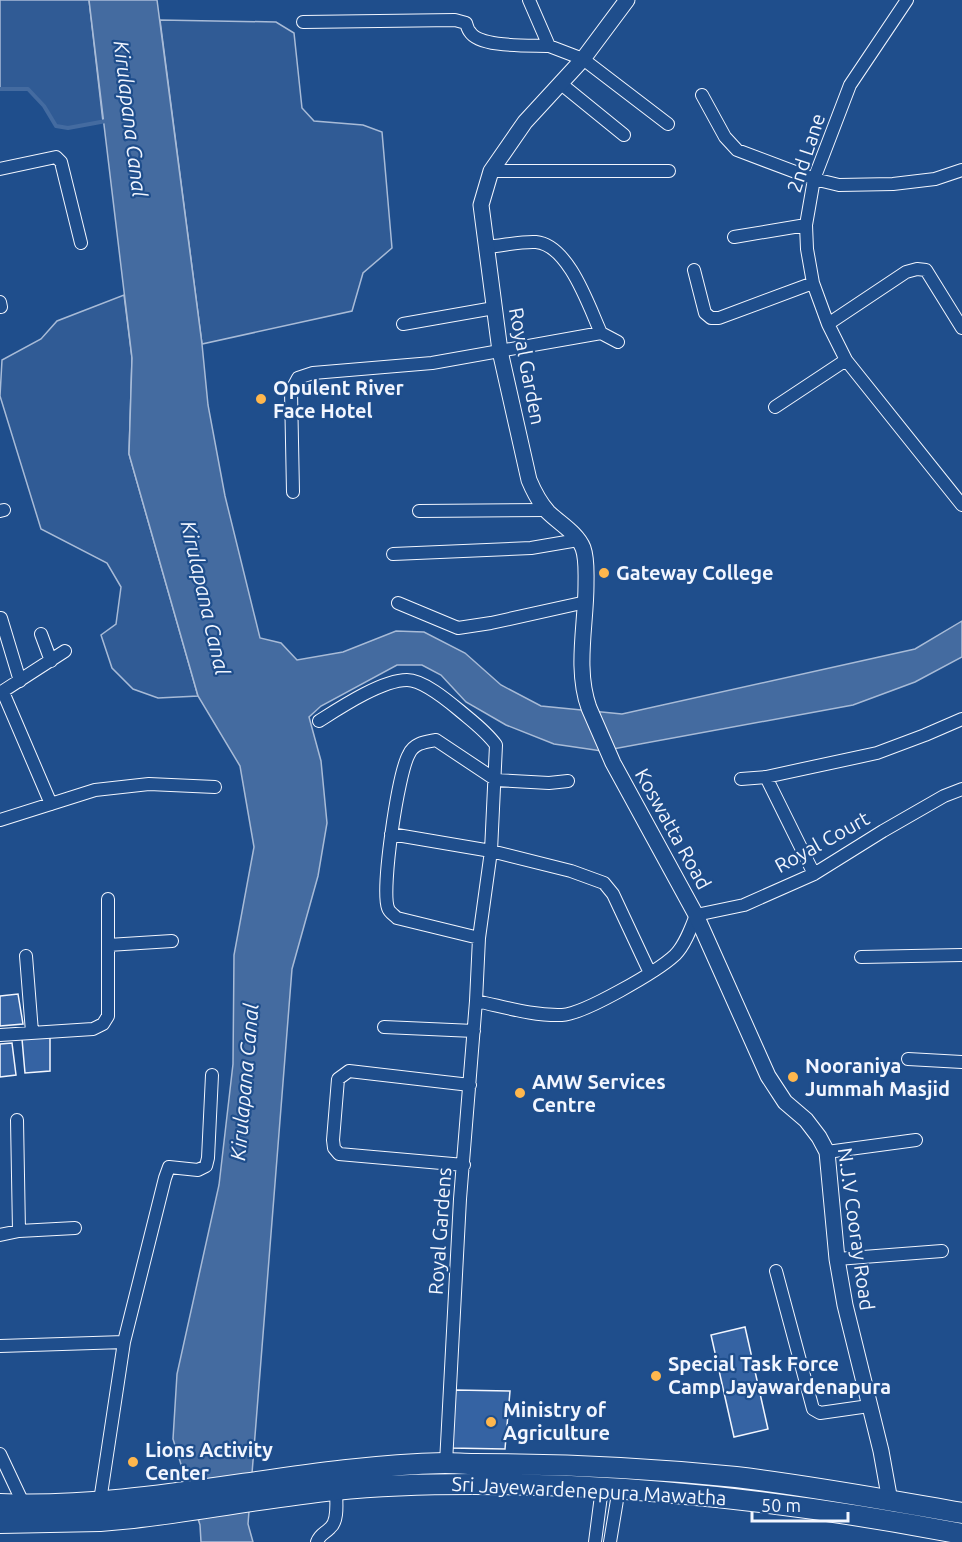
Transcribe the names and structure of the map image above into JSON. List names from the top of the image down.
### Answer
{
  "streets": {
    "highway": ["Sri Jayewardenepura Mawatha"],
    "street": [
      "2nd Lane",
      "Royal Garden",
      "Koswatta Road",
      "Royal Court",
      "N.J.V Cooray Road",
      "Royal Gardens"
    ]
  },
  "crossings": [
    ["Koswatta Road", "Royal Court"],
    ["Koswatta Road", "N.J.V Cooray Road"],
    ["N.J.V Cooray Road", "Sri Jayewardenepura Mawatha"],
    ["Royal Gardens", "Sri Jayewardenepura Mawatha"]
  ],
  "water": ["Kirulapana Canal"],
  "places": [
    "Opulent River Face Hotel",
    "Gateway College",
    "Nooraniya Jummah Masjid",
    "AMW Services Centre",
    "Special Task Force Camp Jayawardenapura",
    "Ministry of Agriculture",
    "Lions Activity Center"
  ],
  "scale_bar": "50 m"
}
